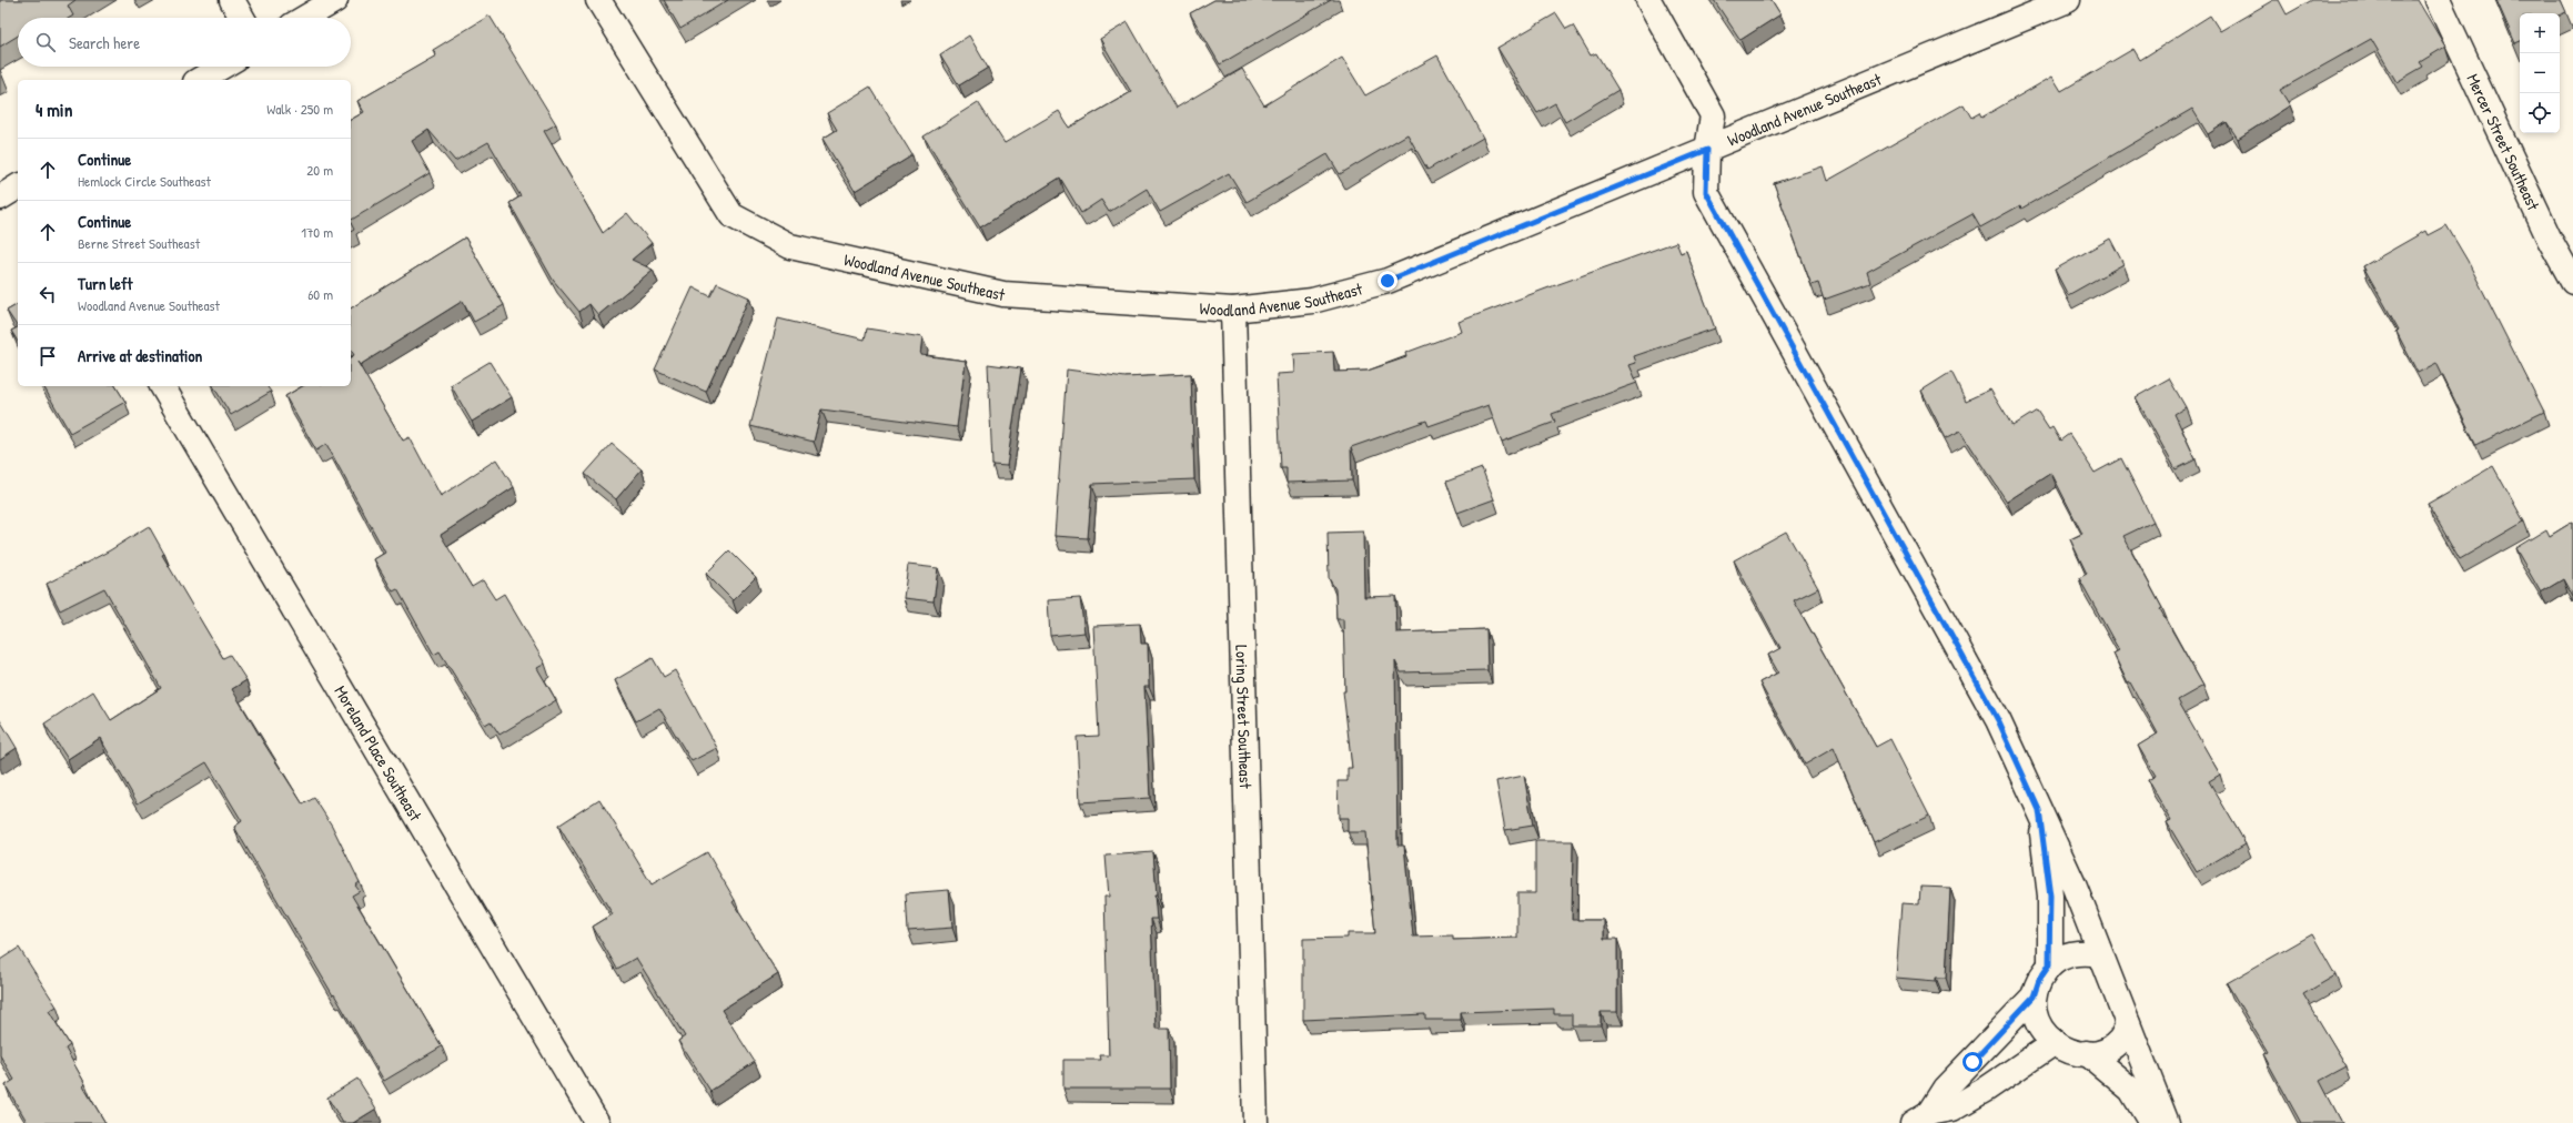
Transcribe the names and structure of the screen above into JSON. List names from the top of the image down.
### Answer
{
  "streets": {
    "main road": [
      "Woodland Avenue Southeast",
      "Mercer Street Southeast",
      "Loring Street Southeast",
      "Moreland Place Southeast"
    ]
  },
  "crossings": [
    ["Woodland Avenue Southeast", "Loring Street Southeast"]
  ],
  "page": {
    "map_buttons": ["+", "−"],
    "search": "Search here",
    "heading": ["4 min", "Walk · 250 m"],
    "list": [
      ["Continue", "Hemlock Circle Southeast", "20 m"],
      ["Continue", "Berne Street Southeast", "170 m"],
      ["Turn left", "Woodland Avenue Southeast", "60 m"],
      "Arrive at destination"
    ]
  }
}
